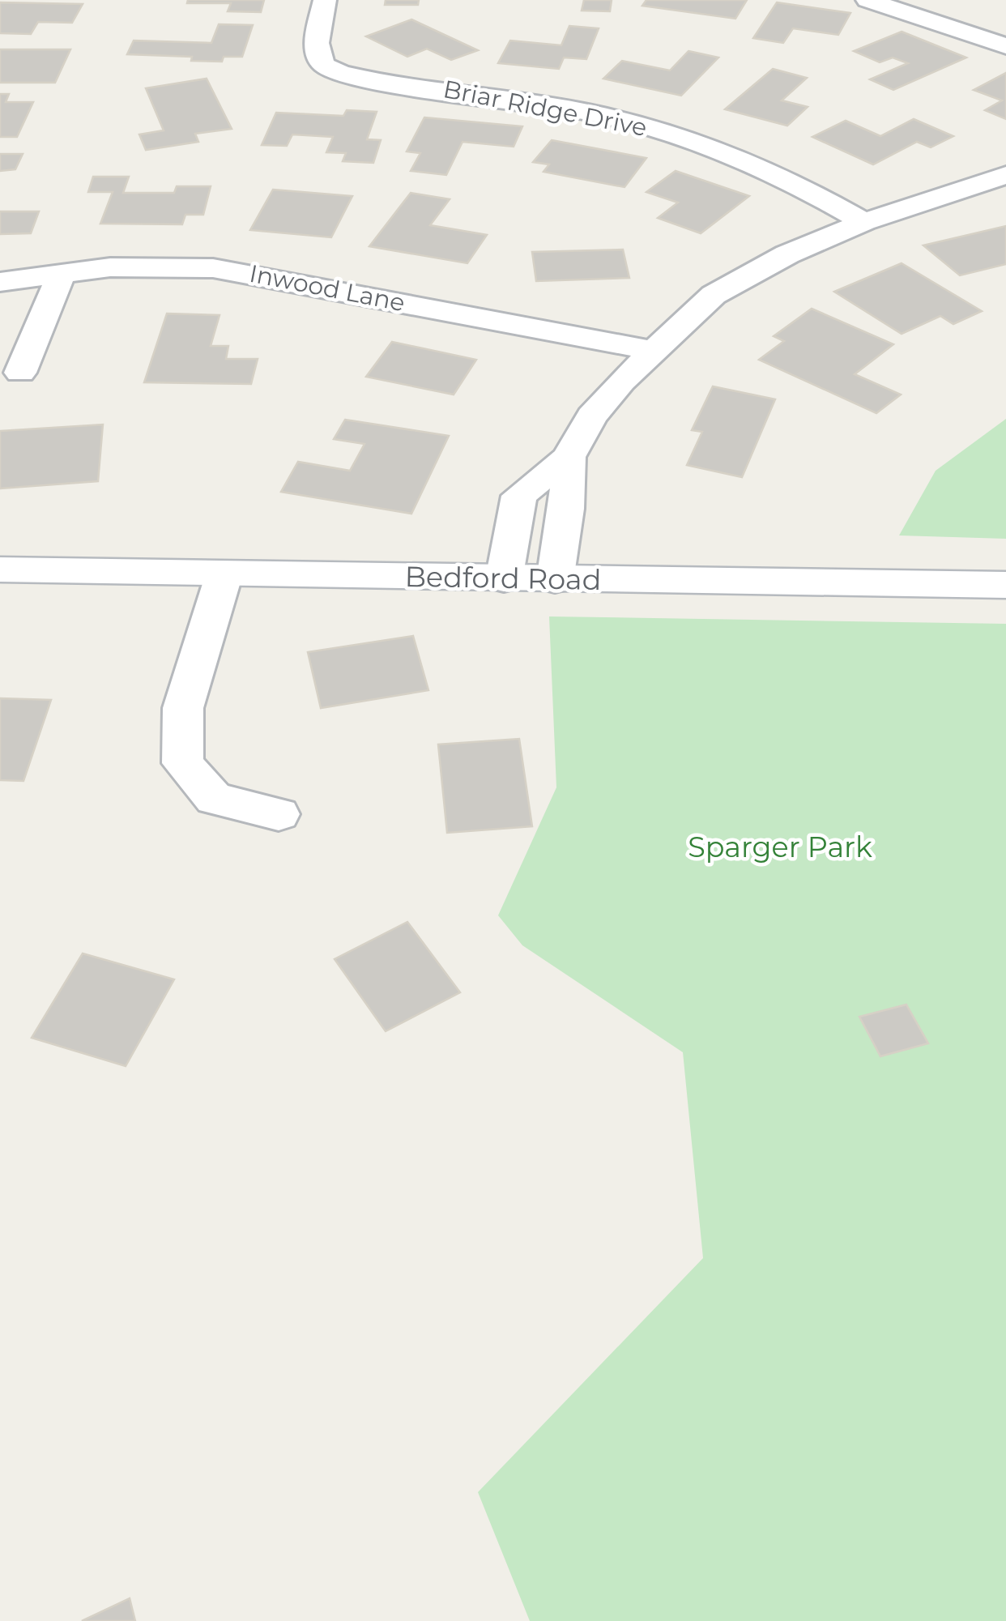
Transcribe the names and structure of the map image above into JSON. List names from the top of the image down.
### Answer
{
  "streets": {
    "street": ["Briar Ridge Drive", "Inwood Lane", "Bedford Road"]
  },
  "parks": ["Sparger Park"]
}
